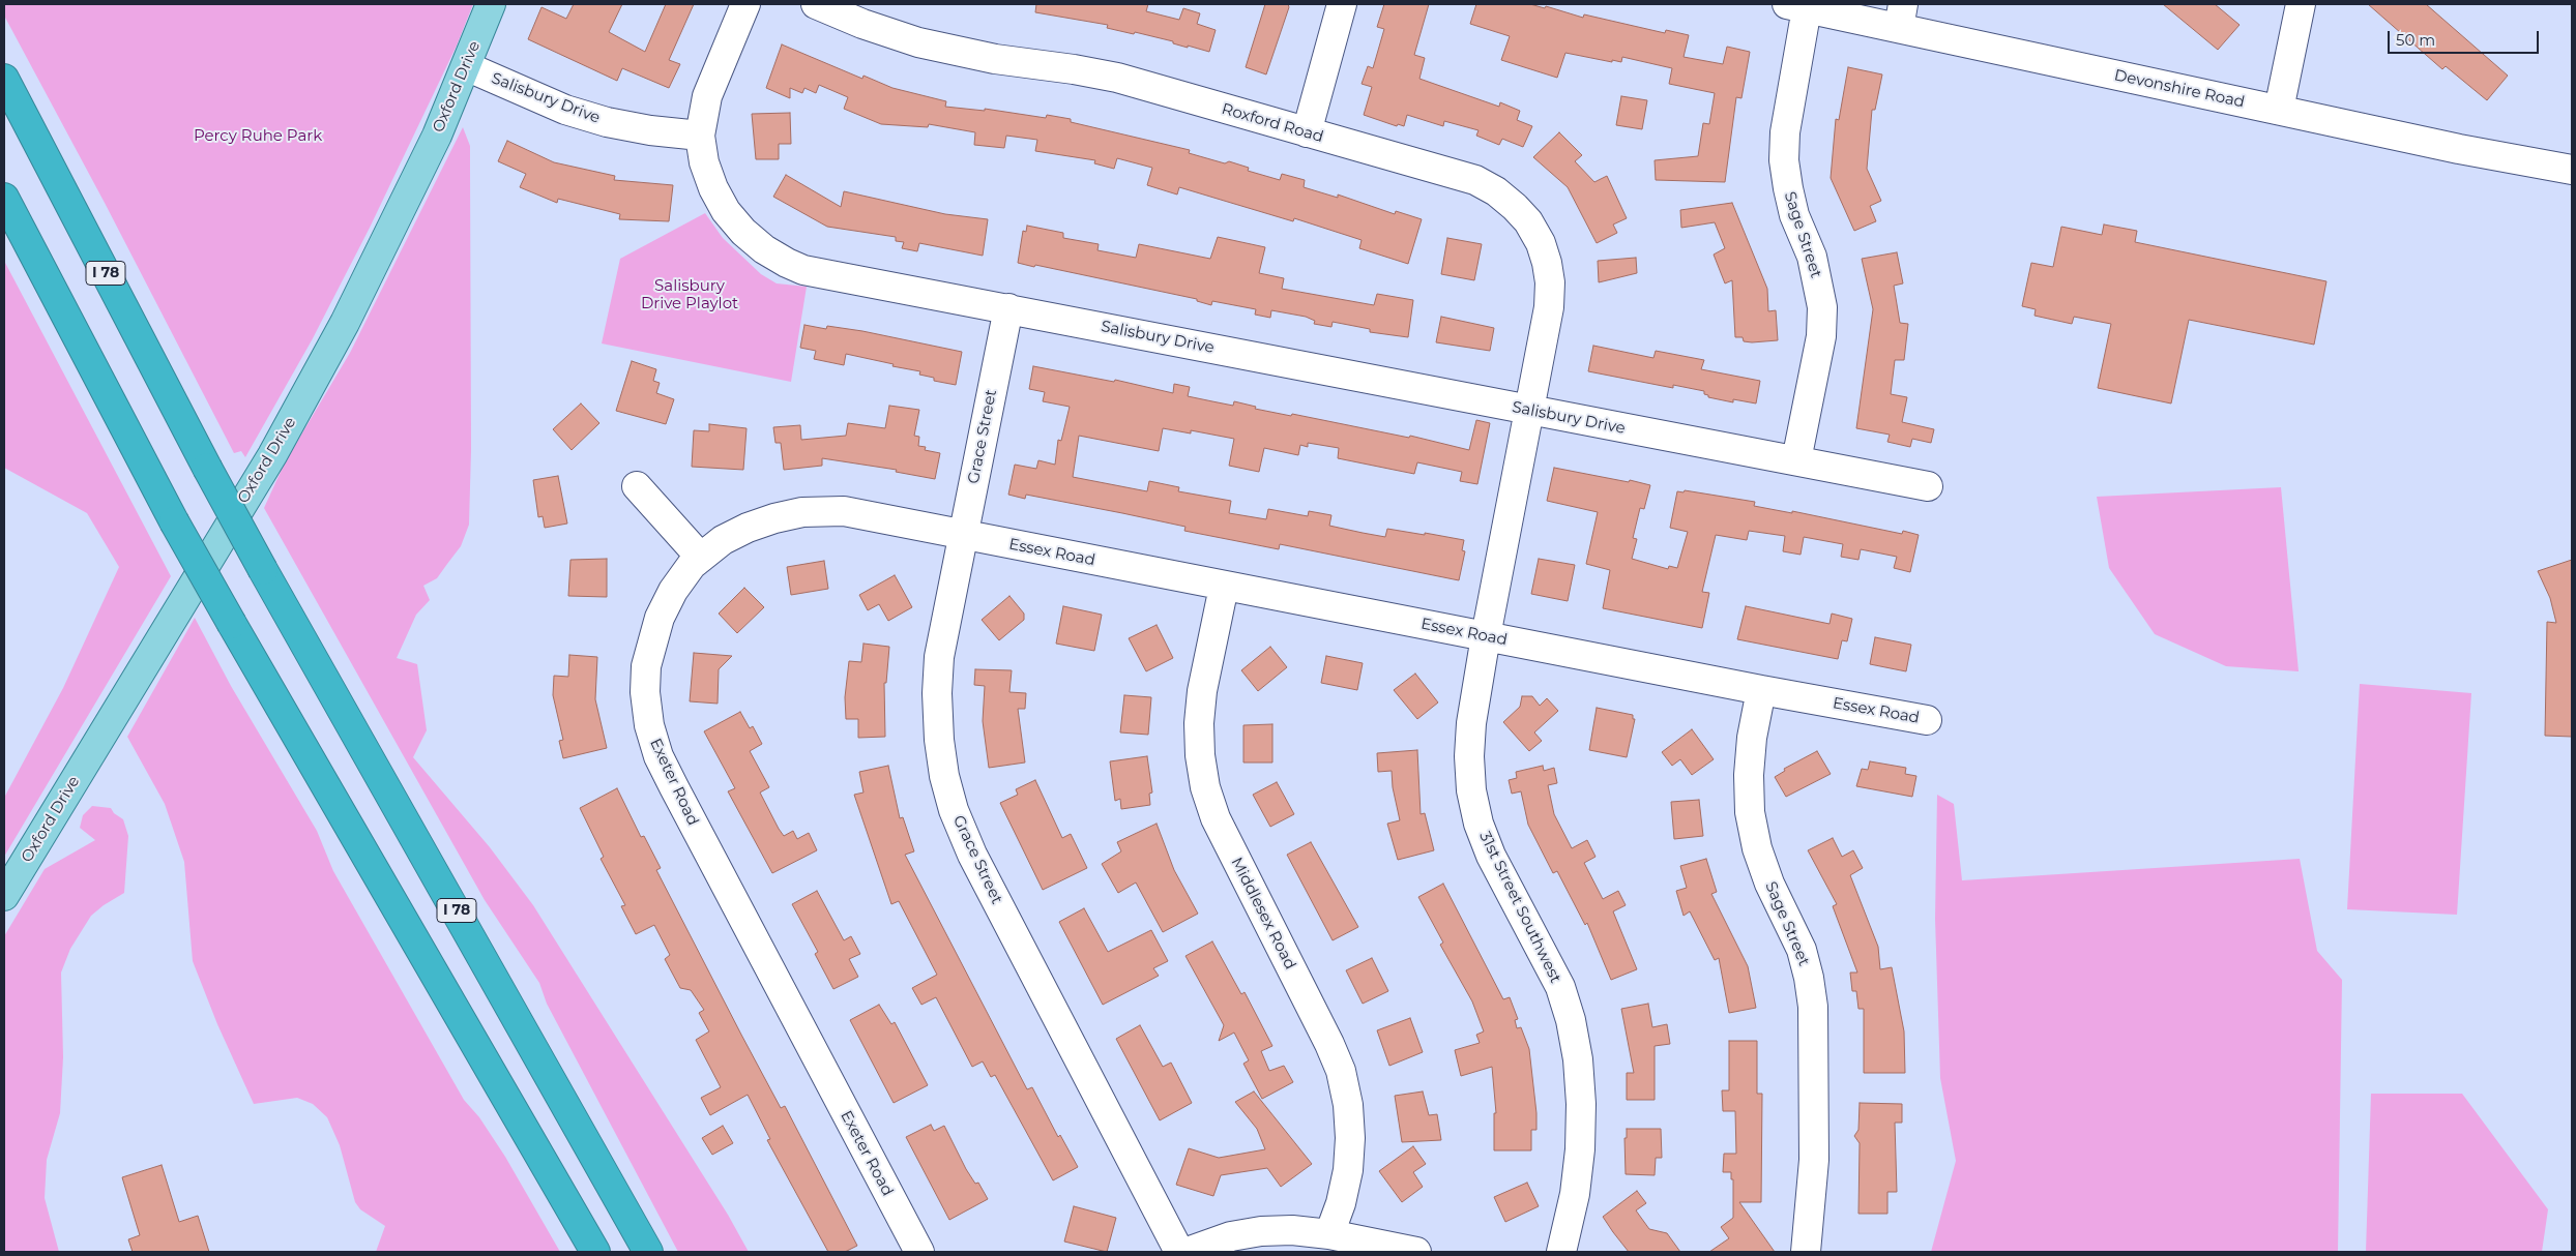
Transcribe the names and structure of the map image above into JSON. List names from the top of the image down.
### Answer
{
  "streets": {
    "highway": ["I 78"],
    "main road": ["Oxford Drive"],
    "street": [
      "Devonshire Road",
      "Salisbury Drive",
      "Roxford Road",
      "Sage Street",
      "Grace Street",
      "Essex Road",
      "Exeter Road",
      "31st Street Southwest",
      "Middlesex Road"
    ]
  },
  "crossings": [
    ["Oxford Drive", "Salisbury Drive"],
    ["Devonshire Road", "Sage Street"],
    ["Salisbury Drive", "Roxford Road"],
    ["Salisbury Drive", "Sage Street"],
    ["Salisbury Drive", "Grace Street"],
    ["Salisbury Drive", "31st Street Southwest"],
    ["Roxford Road", "31st Street Southwest"],
    ["Sage Street", "Essex Road"],
    ["Grace Street", "Exeter Road"],
    ["Essex Road", "Exeter Road"],
    ["Essex Road", "31st Street Southwest"],
    ["Essex Road", "Middlesex Road"]
  ],
  "parks": ["Percy Ruhe Park", "Salisbury Drive Playlot"],
  "scale_bar": "50 m"
}
